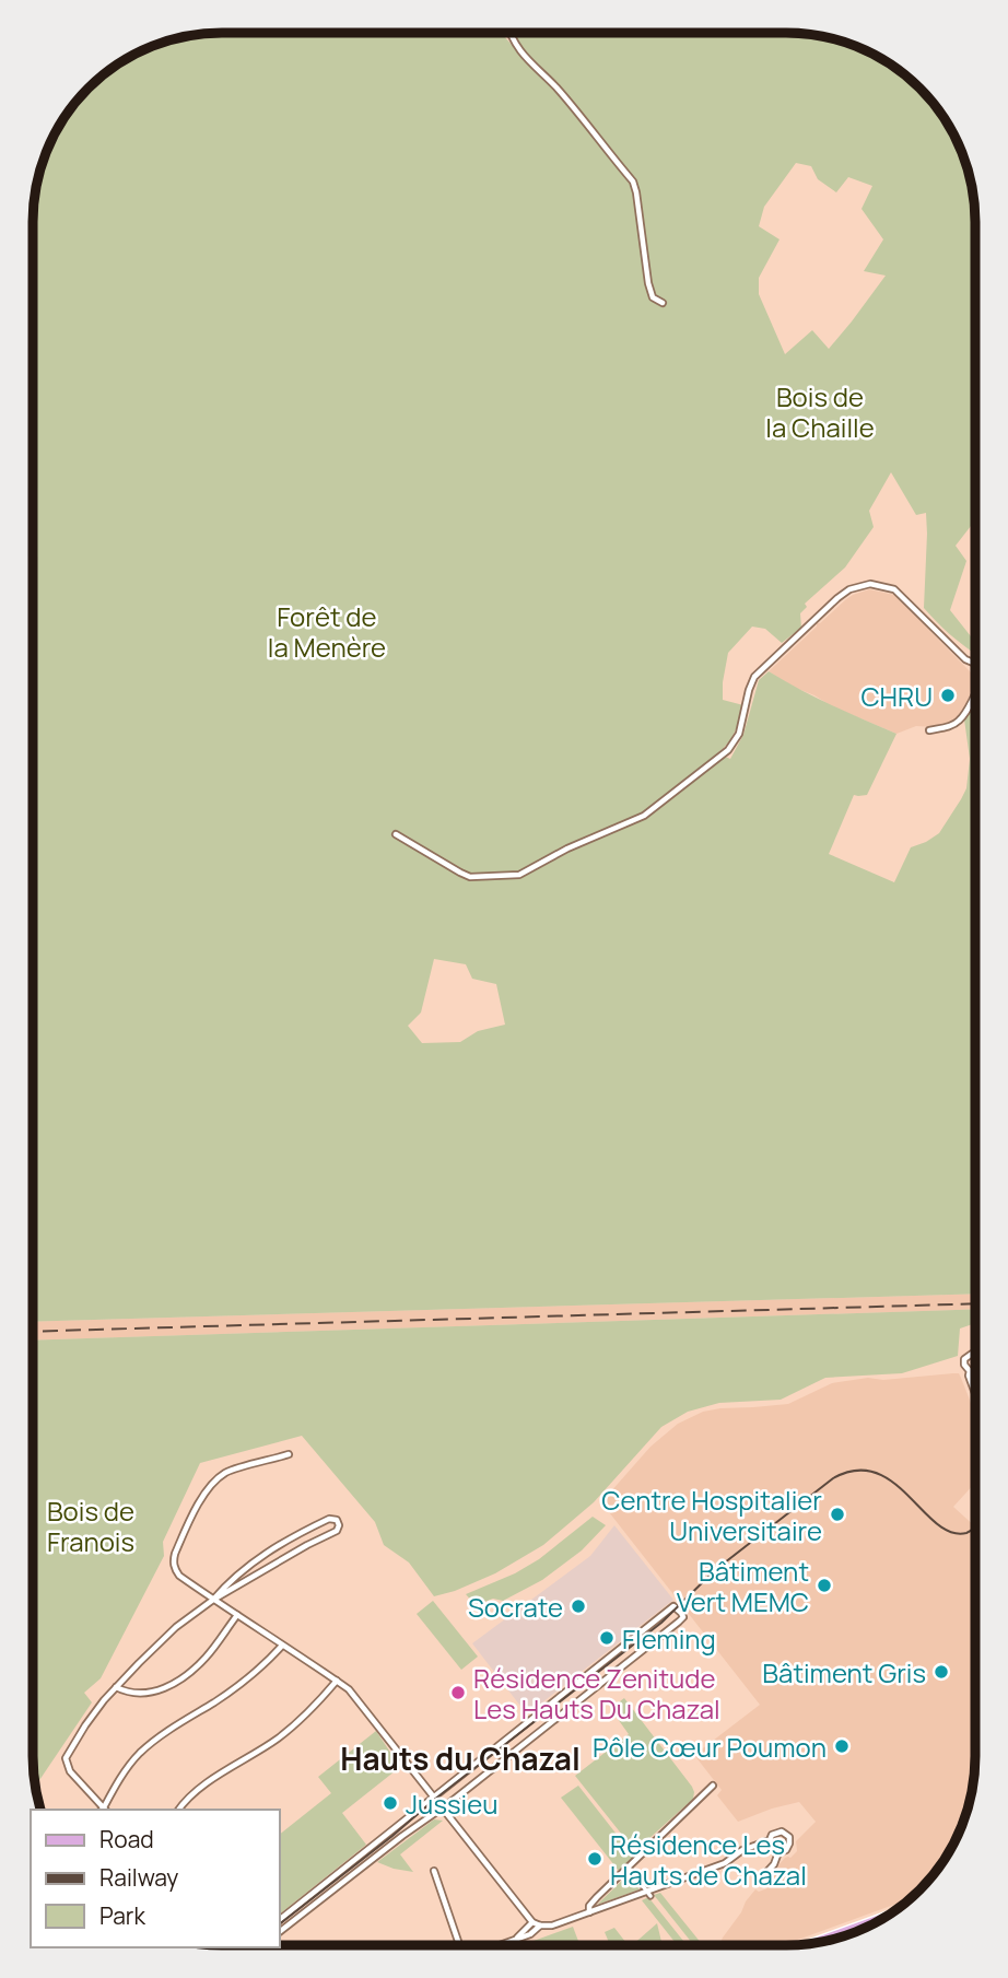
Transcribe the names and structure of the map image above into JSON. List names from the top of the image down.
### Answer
{
  "districts": ["Hauts du Chazal"],
  "parks": ["Bois de la Chaille", "Forêt de la Menère", "Bois de Franois"],
  "places": [
    "CHRU",
    "Centre Hospitalier Universitaire",
    "Bâtiment Vert MEMC",
    "Socrate",
    "Fleming",
    "Bâtiment Gris",
    "Résidence Zenitude Les Hauts Du Chazal",
    "Pôle Cœur Poumon",
    "Jussieu",
    "Résidence Les Hauts de Chazal"
  ],
  "legend": ["Road", "Railway", "Park"]
}
